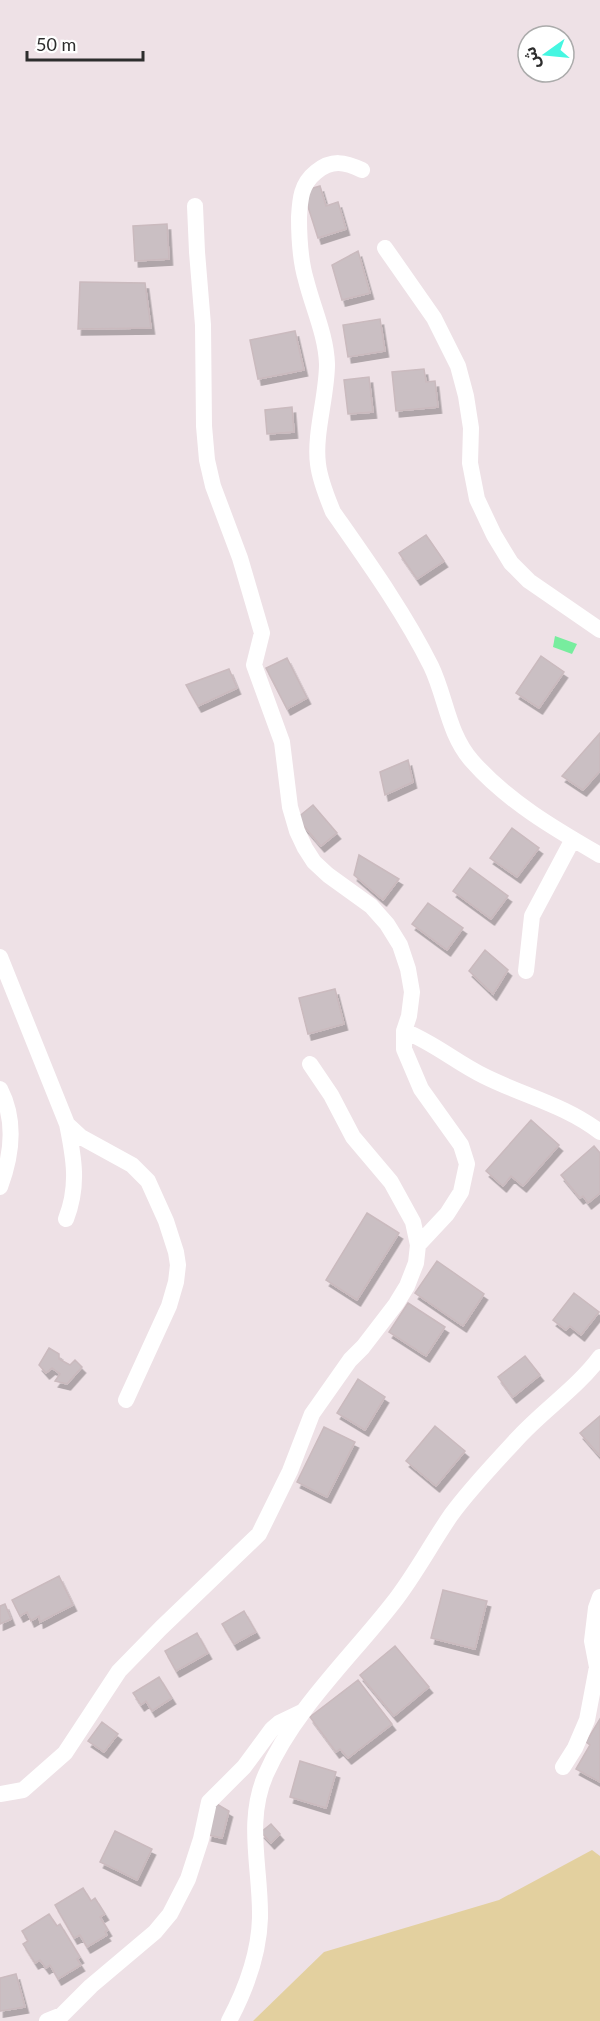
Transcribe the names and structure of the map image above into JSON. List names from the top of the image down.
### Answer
{
  "scale_bar": "50 m",
  "north": "left"
}
